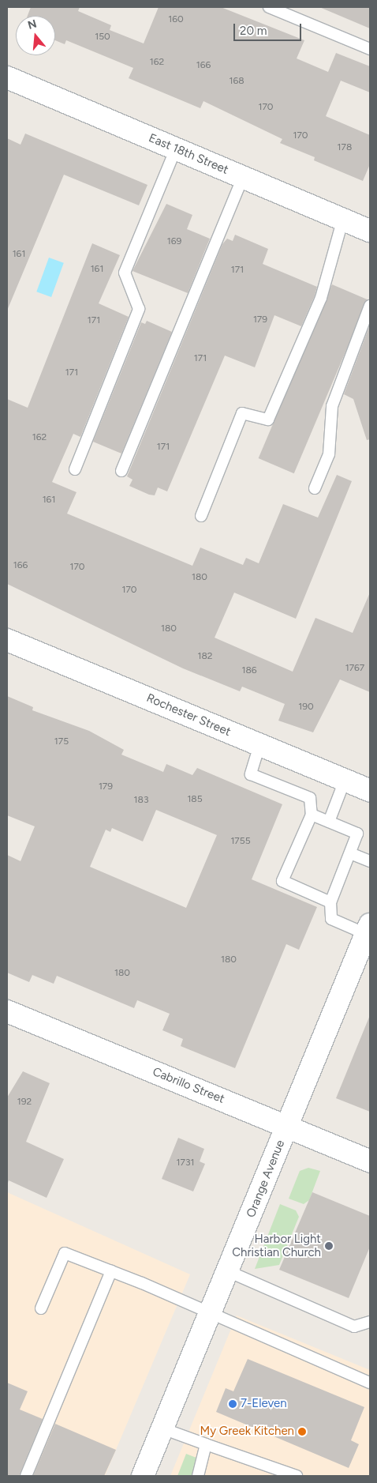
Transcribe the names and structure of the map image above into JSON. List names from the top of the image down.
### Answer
{
  "streets": {
    "street": [
      "East 18th Street",
      "Rochester Street",
      "Cabrillo Street",
      "Orange Avenue"
    ]
  },
  "crossings": [
    ["Cabrillo Street", "Orange Avenue"]
  ],
  "places": ["Harbor Light Christian Church", "7-Eleven", "My Greek Kitchen"],
  "house_numbers": [
    "160",
    "150",
    "162",
    "166",
    "168",
    "170",
    "170",
    "178",
    "169",
    "161",
    "161",
    "171",
    "179",
    "171",
    "171",
    "171",
    "162",
    "171",
    "161",
    "166",
    "170",
    "180",
    "170",
    "180",
    "182",
    "1767",
    "186",
    "190",
    "175",
    "179",
    "185",
    "183",
    "1755",
    "180",
    "180",
    "192",
    "1731"
  ],
  "scale_bar": "20 m",
  "north": "top"
}
